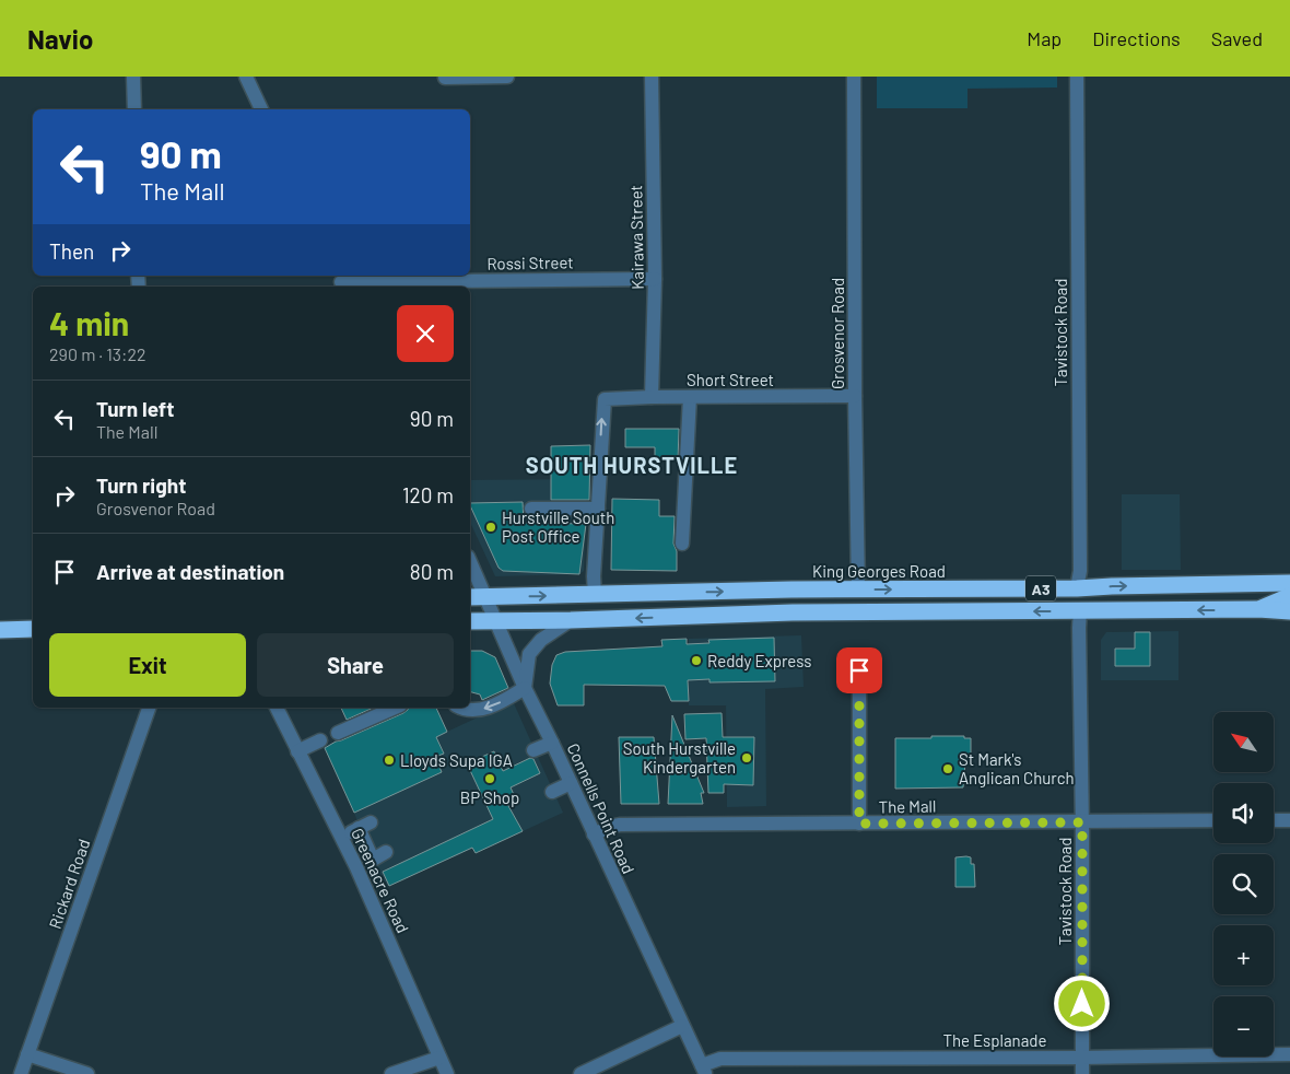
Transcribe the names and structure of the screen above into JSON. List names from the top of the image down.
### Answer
{
  "streets": {
    "highway": ["King Georges Road", "A3"],
    "street": [
      "Kairawa Street",
      "Rossi Street",
      "Tavistock Road",
      "Grosvenor Road",
      "Short Street",
      "The Mall",
      "Connells Point Road",
      "Greenacre Road",
      "Rickard Road",
      "The Esplanade"
    ]
  },
  "crossings": [
    ["Kairawa Street", "Rossi Street"],
    ["Kairawa Street", "Short Street"],
    ["Tavistock Road", "King Georges Road"],
    ["Tavistock Road", "A3"],
    ["Tavistock Road", "The Mall"],
    ["Tavistock Road", "The Esplanade"],
    ["Grosvenor Road", "Short Street"],
    ["Grosvenor Road", "King Georges Road"],
    ["King Georges Road", "Connells Point Road"],
    ["A3", "Connells Point Road"],
    ["The Mall", "Connells Point Road"],
    ["Connells Point Road", "The Esplanade"]
  ],
  "districts": ["SOUTH HURSTVILLE"],
  "places": [
    "Hurstville South Post Office",
    "Reddy Express",
    "South Hurstville Kindergarten",
    "Lloyds Supa IGA",
    "St Mark's Anglican Church",
    "BP Shop"
  ],
  "north": "top left",
  "page": {
    "header": "Navio",
    "nav": ["Map", "Directions", "Saved"],
    "turn": ["90 m", "The Mall"],
    "then": "Then",
    "heading": ["4 min", "290 m · 13:22"],
    "list": [
      {
        "name": "Turn left",
        "note": "The Mall",
        "value": "90 m"
      },
      {
        "name": "Turn right",
        "note": "Grosvenor Road",
        "value": "120 m"
      },
      {
        "name": "Arrive at destination",
        "value": "80 m"
      }
    ],
    "buttons": ["Exit", "Share"],
    "map_buttons": ["+", "−"]
  }
}
